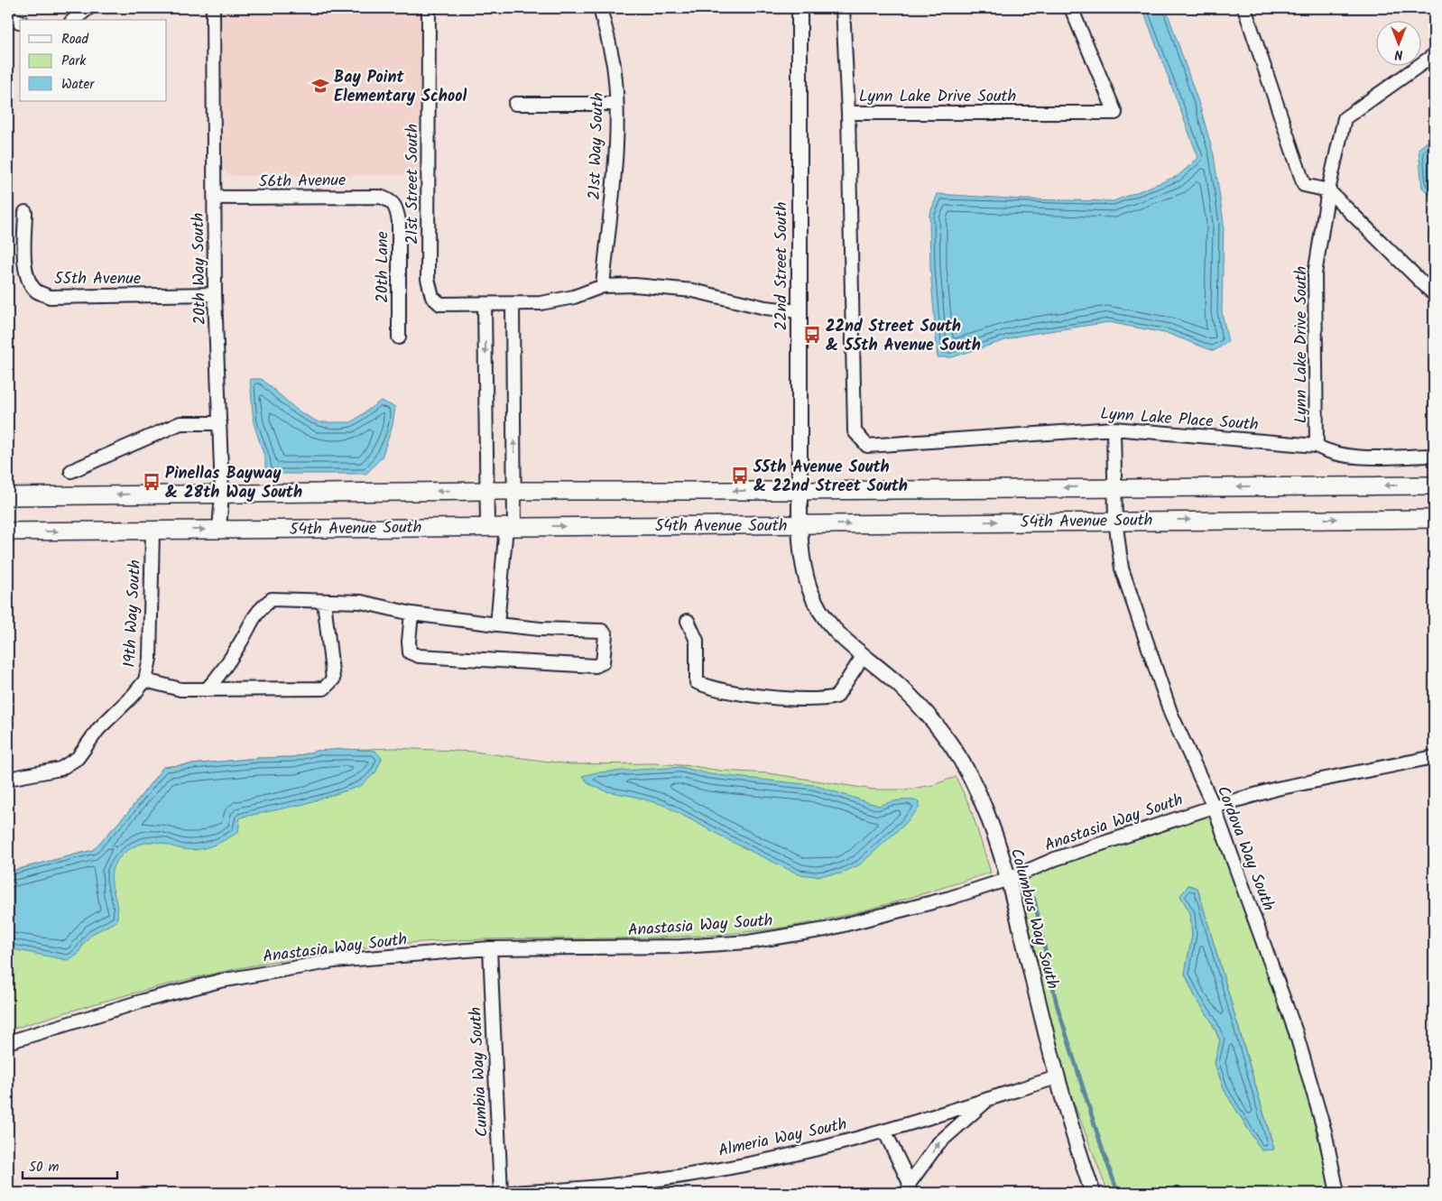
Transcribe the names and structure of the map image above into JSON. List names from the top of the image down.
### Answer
{
  "streets": {
    "main road": ["54th Avenue South"],
    "street": [
      "Lynn Lake Drive South",
      "21st Way South",
      "56th Avenue",
      "21st Street South",
      "22nd Street South",
      "20th Lane",
      "20th Way South",
      "55th Avenue",
      "Lynn Lake Place South",
      "19th Way South",
      "Anastasia Way South",
      "Cordova Way South",
      "Columbus Way South",
      "Cumbia Way South",
      "Almeria Way South"
    ]
  },
  "crossings": [
    ["Lynn Lake Drive South", "Lynn Lake Place South"],
    ["56th Avenue", "20th Lane"],
    ["56th Avenue", "20th Way South"],
    ["22nd Street South", "54th Avenue South"],
    ["22nd Street South", "Columbus Way South"],
    ["20th Way South", "55th Avenue"],
    ["20th Way South", "54th Avenue South"],
    ["54th Avenue South", "19th Way South"],
    ["54th Avenue South", "Cordova Way South"],
    ["54th Avenue South", "Columbus Way South"],
    ["Anastasia Way South", "Cordova Way South"],
    ["Anastasia Way South", "Columbus Way South"],
    ["Anastasia Way South", "Cumbia Way South"],
    ["Columbus Way South", "Almeria Way South"]
  ],
  "places": {
    "school or university": ["Bay Point Elementary School"],
    "bus stop": ["22nd Street South & 55th Avenue South", "55th Avenue South & 22nd Street South", "Pinellas Bayway & 28th Way South"]
  },
  "legend": ["Road", "Park", "Water"],
  "scale_bar": "50 m",
  "north": "bottom"
}
